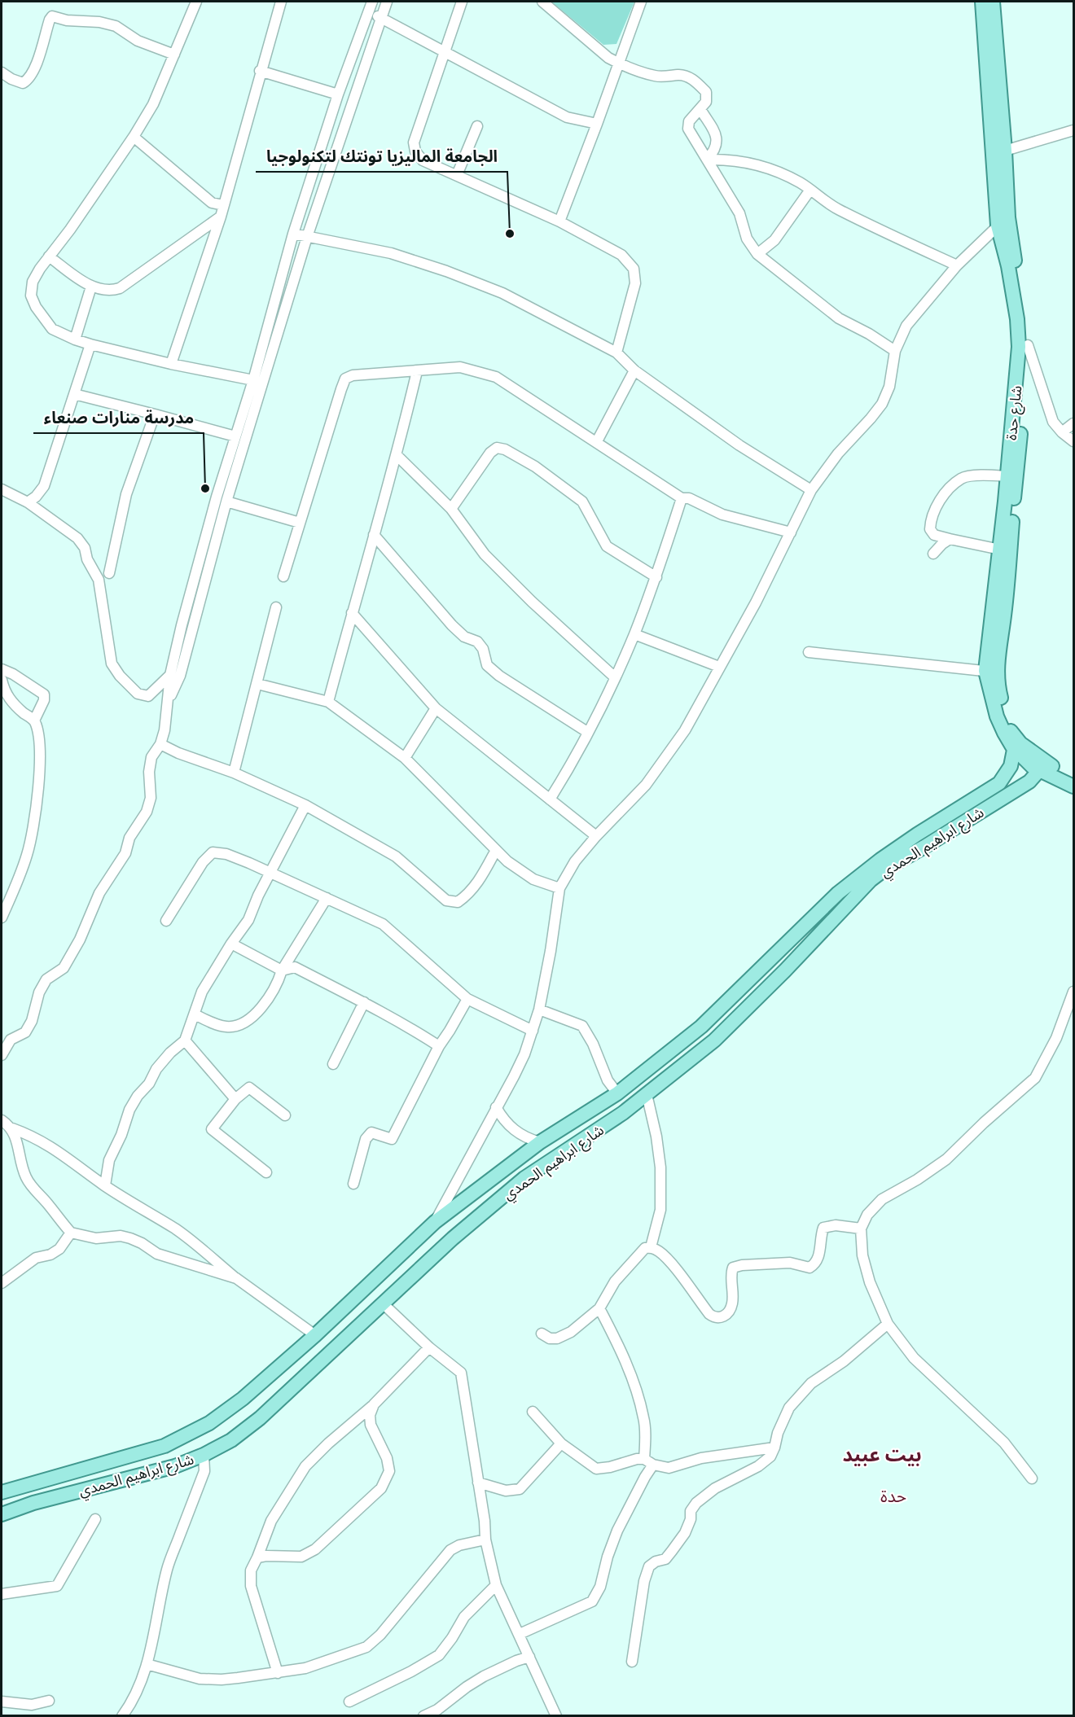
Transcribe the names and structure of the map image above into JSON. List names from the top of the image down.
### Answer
{
  "streets": {
    "main road": ["شارع حدة", "شارع ابراهيم الحمدي"]
  },
  "crossings": [
    ["شارع حدة", "شارع ابراهيم الحمدي"]
  ],
  "districts": ["بيت عبيد", "حدة"],
  "places": ["الجامعة الماليزيا تونتك لتكنولوجيا", "مدرسة منارات صنعاء"]
}
